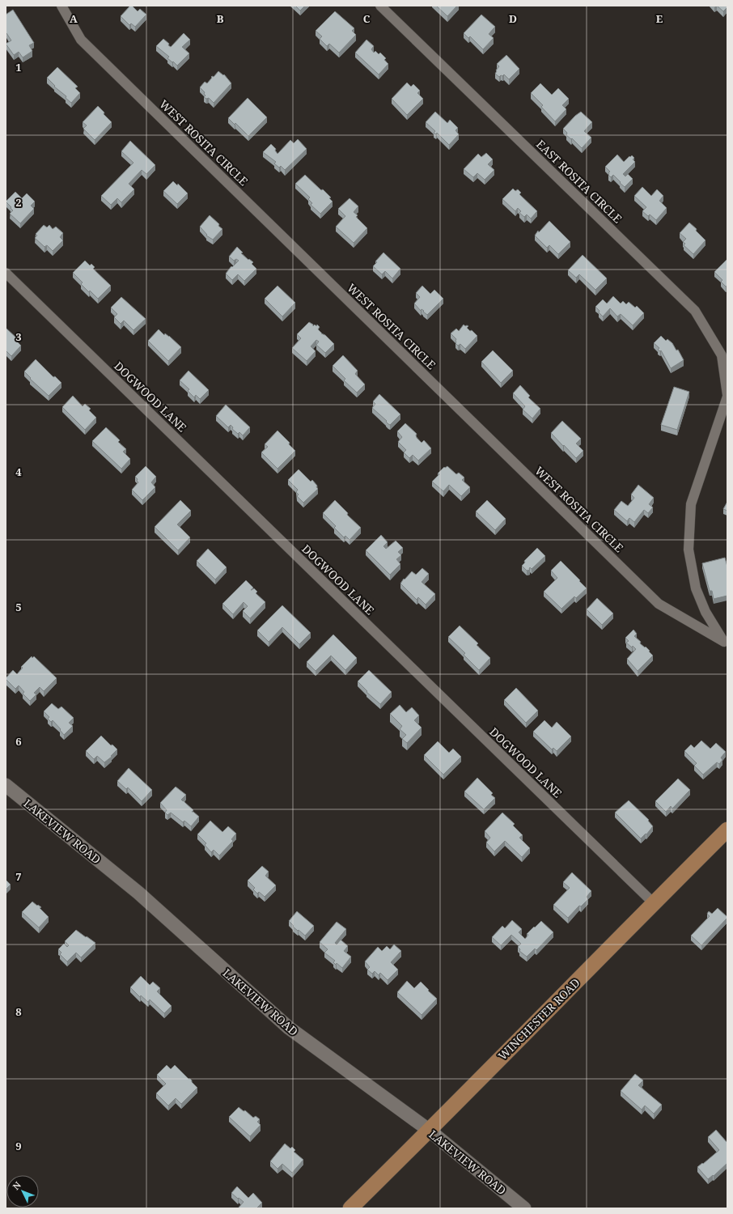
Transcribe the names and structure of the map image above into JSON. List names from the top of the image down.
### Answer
{
  "streets": {
    "main road": ["WINCHESTER ROAD"],
    "street": [
      "WEST ROSITA CIRCLE",
      "EAST ROSITA CIRCLE",
      "DOGWOOD LANE",
      "LAKEVIEW ROAD"
    ]
  },
  "crossings": [
    ["WEST ROSITA CIRCLE", "EAST ROSITA CIRCLE"],
    ["DOGWOOD LANE", "WINCHESTER ROAD"],
    ["LAKEVIEW ROAD", "WINCHESTER ROAD"]
  ],
  "north": "top left",
  "grid": {
    "columns": [
      "A",
      "B",
      "C",
      "D",
      "E"
    ],
    "rows": [
      "1",
      "2",
      "3",
      "4",
      "5",
      "6",
      "7",
      "8",
      "9"
    ]
  }
}
